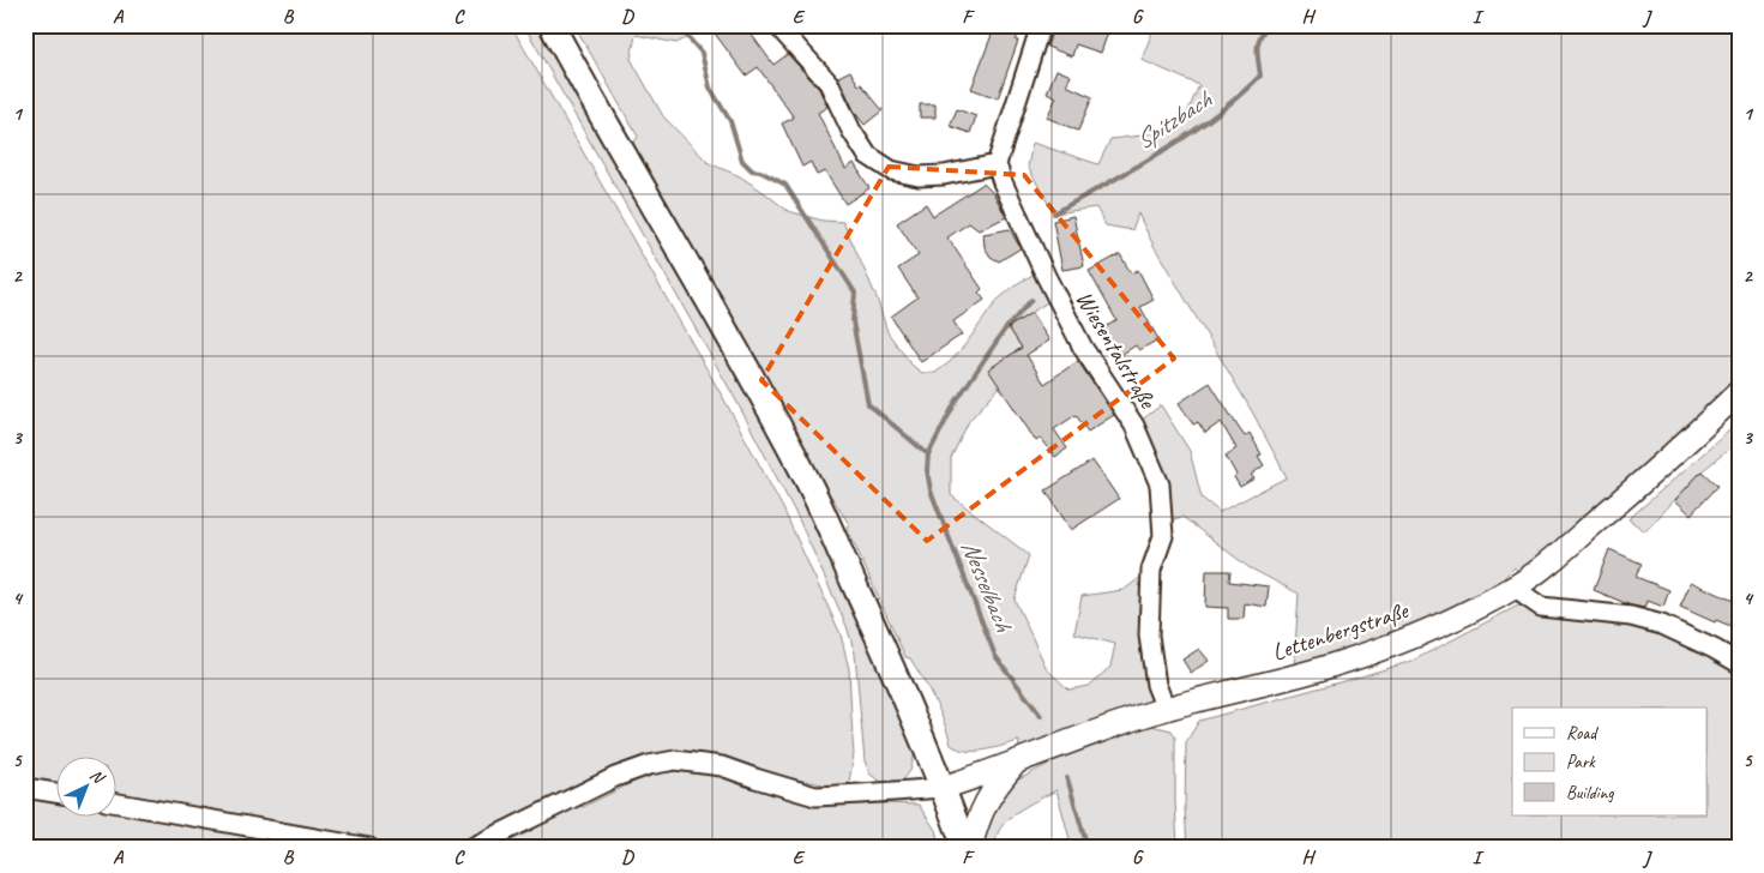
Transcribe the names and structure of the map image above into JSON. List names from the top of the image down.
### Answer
{
  "streets": {
    "street": ["Wiesentalstraße", "Lettenbergstraße"]
  },
  "crossings": [
    ["Wiesentalstraße", "Lettenbergstraße"]
  ],
  "water": ["Spitzbach", "Nesselbach"],
  "legend": ["Road", "Park", "Building"],
  "north": "top right",
  "grid": {
    "columns": [
      "A",
      "B",
      "C",
      "D",
      "E",
      "F",
      "G",
      "H",
      "I",
      "J"
    ],
    "rows": [
      "1",
      "2",
      "3",
      "4",
      "5"
    ]
  }
}
